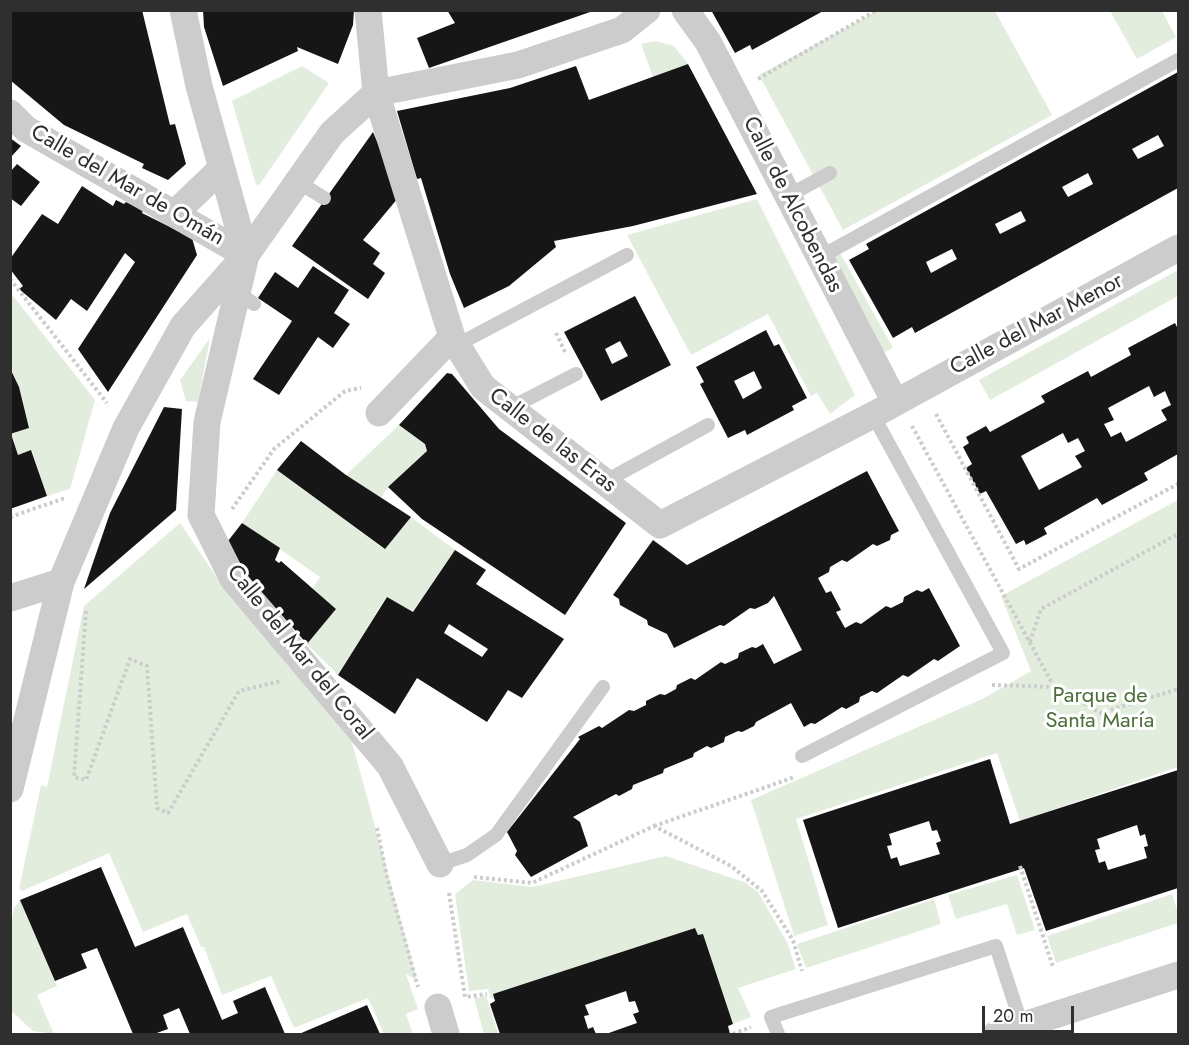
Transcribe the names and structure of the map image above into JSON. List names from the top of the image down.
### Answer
{
  "streets": {
    "street": [
      "Calle del Mar de Omán",
      "Calle de Alcobendas",
      "Calle del Mar Menor",
      "Calle de las Eras",
      "Calle del Mar del Coral"
    ]
  },
  "crossings": [
    ["Calle del Mar de Omán", "Calle del Mar del Coral"],
    ["Calle de Alcobendas", "Calle del Mar Menor"],
    ["Calle de Alcobendas", "Calle de las Eras"],
    ["Calle del Mar Menor", "Calle de las Eras"]
  ],
  "parks": ["Parque de Santa María"],
  "scale_bar": "20 m"
}
